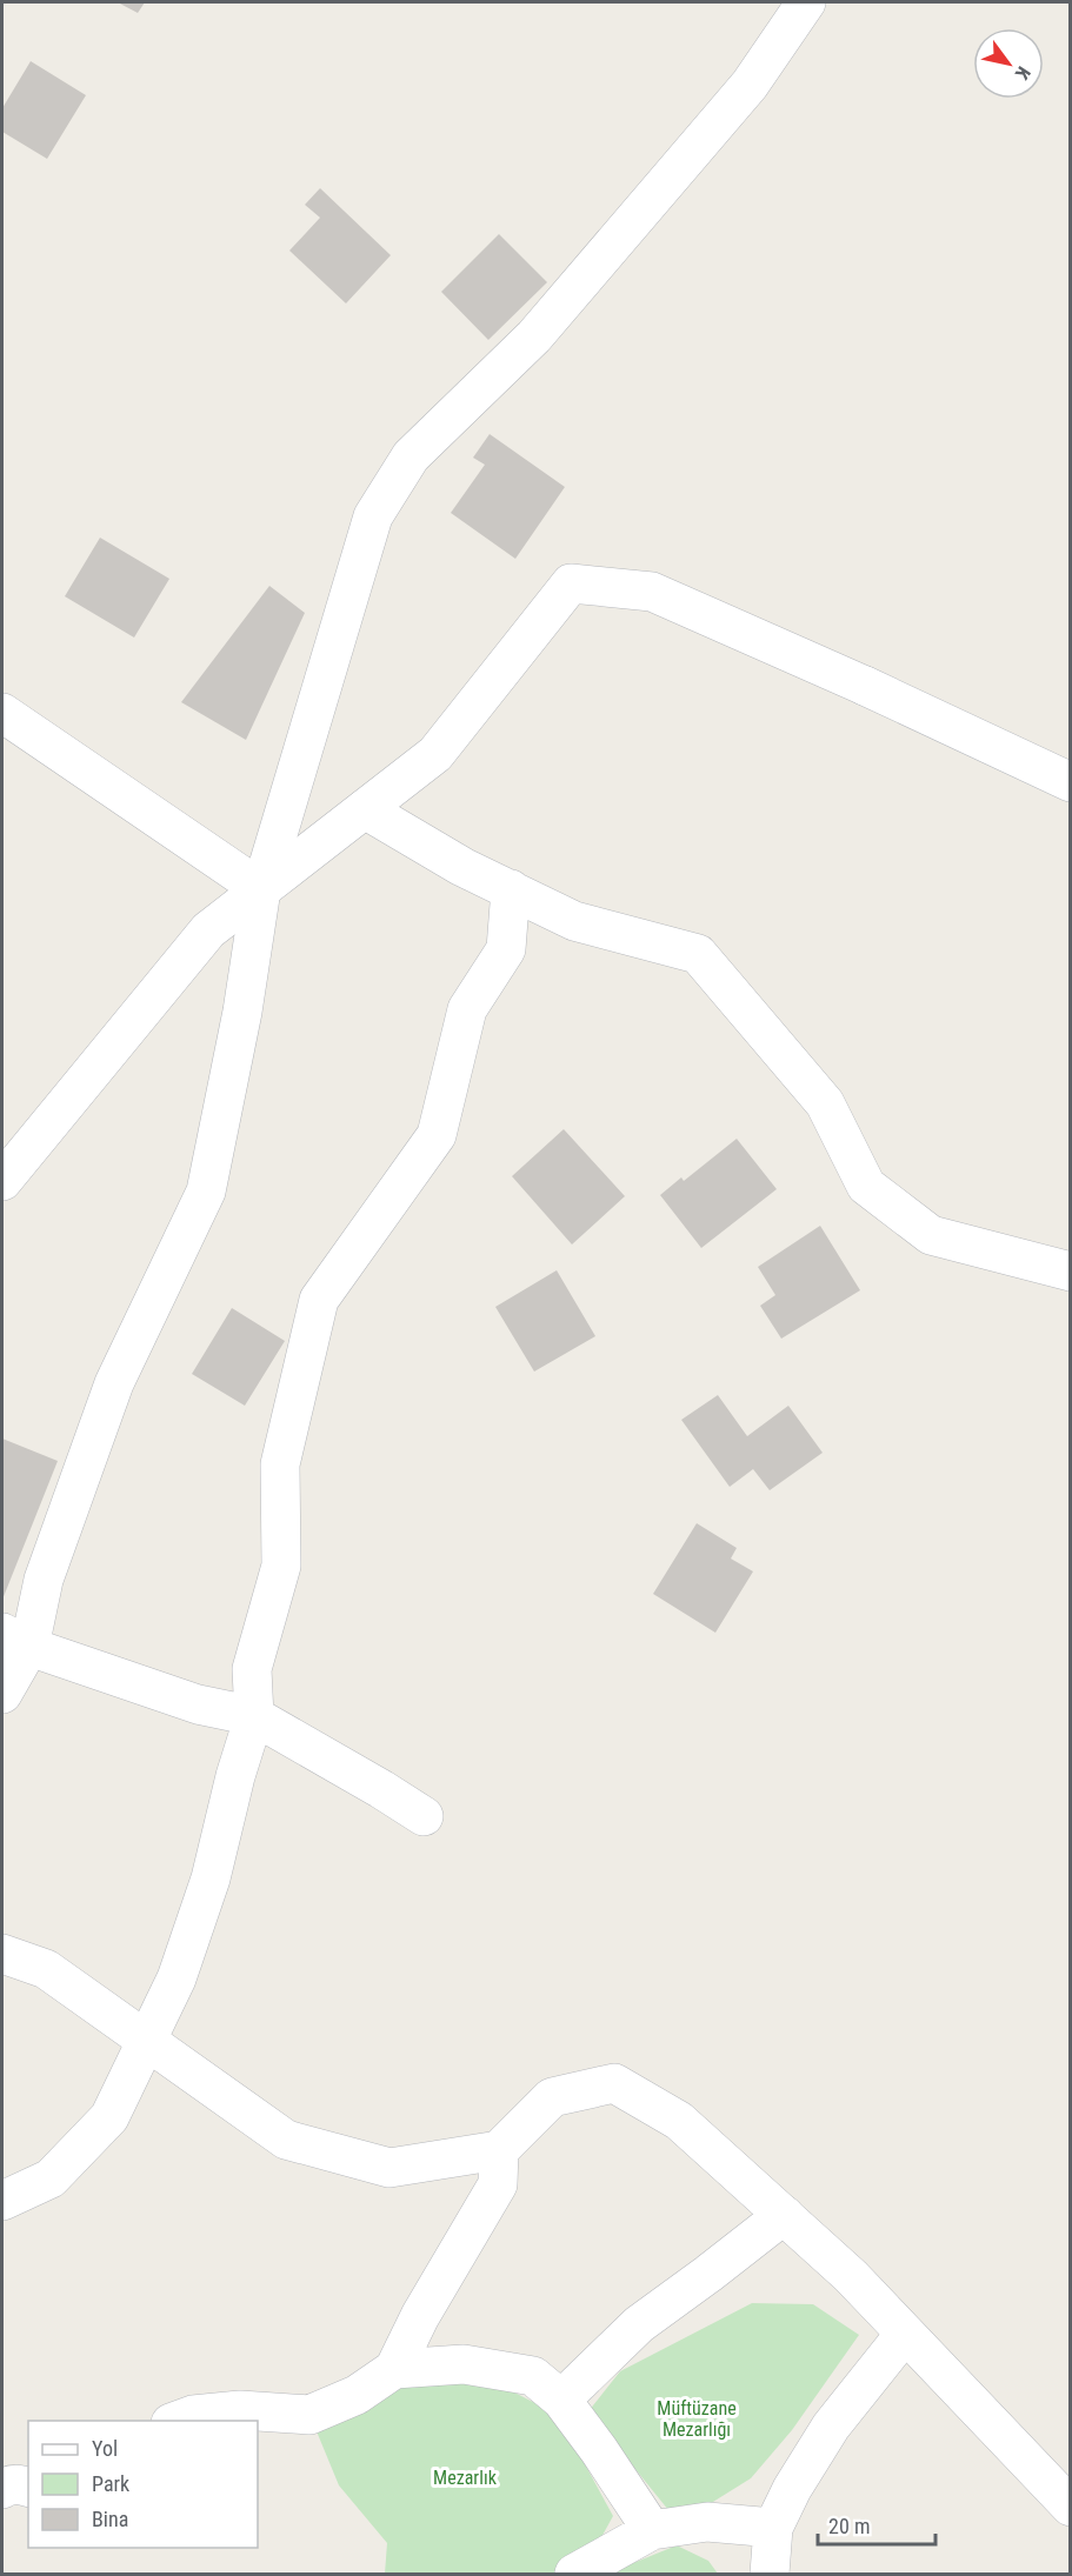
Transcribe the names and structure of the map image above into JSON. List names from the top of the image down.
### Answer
{
  "parks": ["Müftüzane Mezarlığı", "Mezarlık"],
  "legend": ["Yol", "Park", "Bina"],
  "scale_bar": "20 m",
  "north": "bottom right"
}
